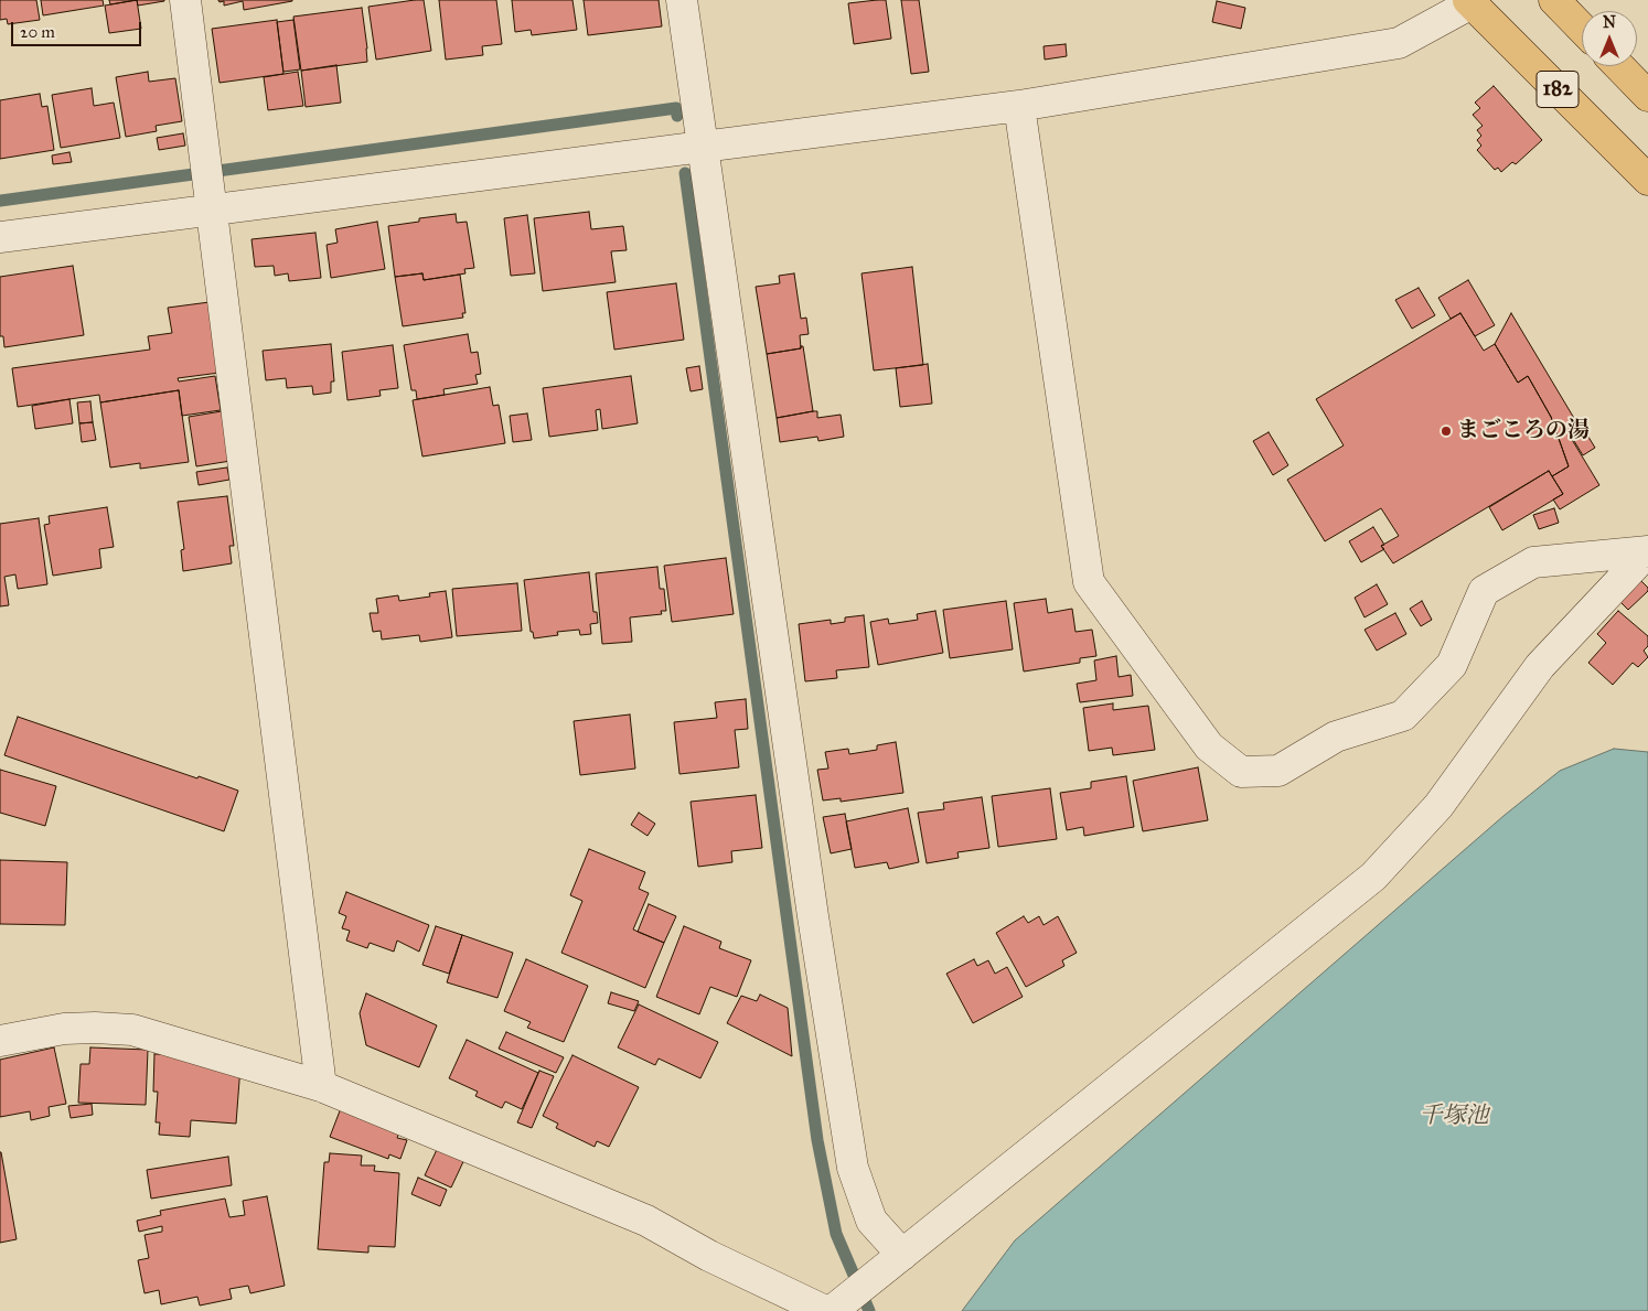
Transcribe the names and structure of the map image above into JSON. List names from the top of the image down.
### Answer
{
  "streets": {
    "highway": ["182"]
  },
  "water": ["千塚池"],
  "places": ["まごころの湯"],
  "scale_bar": "20 m",
  "north": "top"
}
